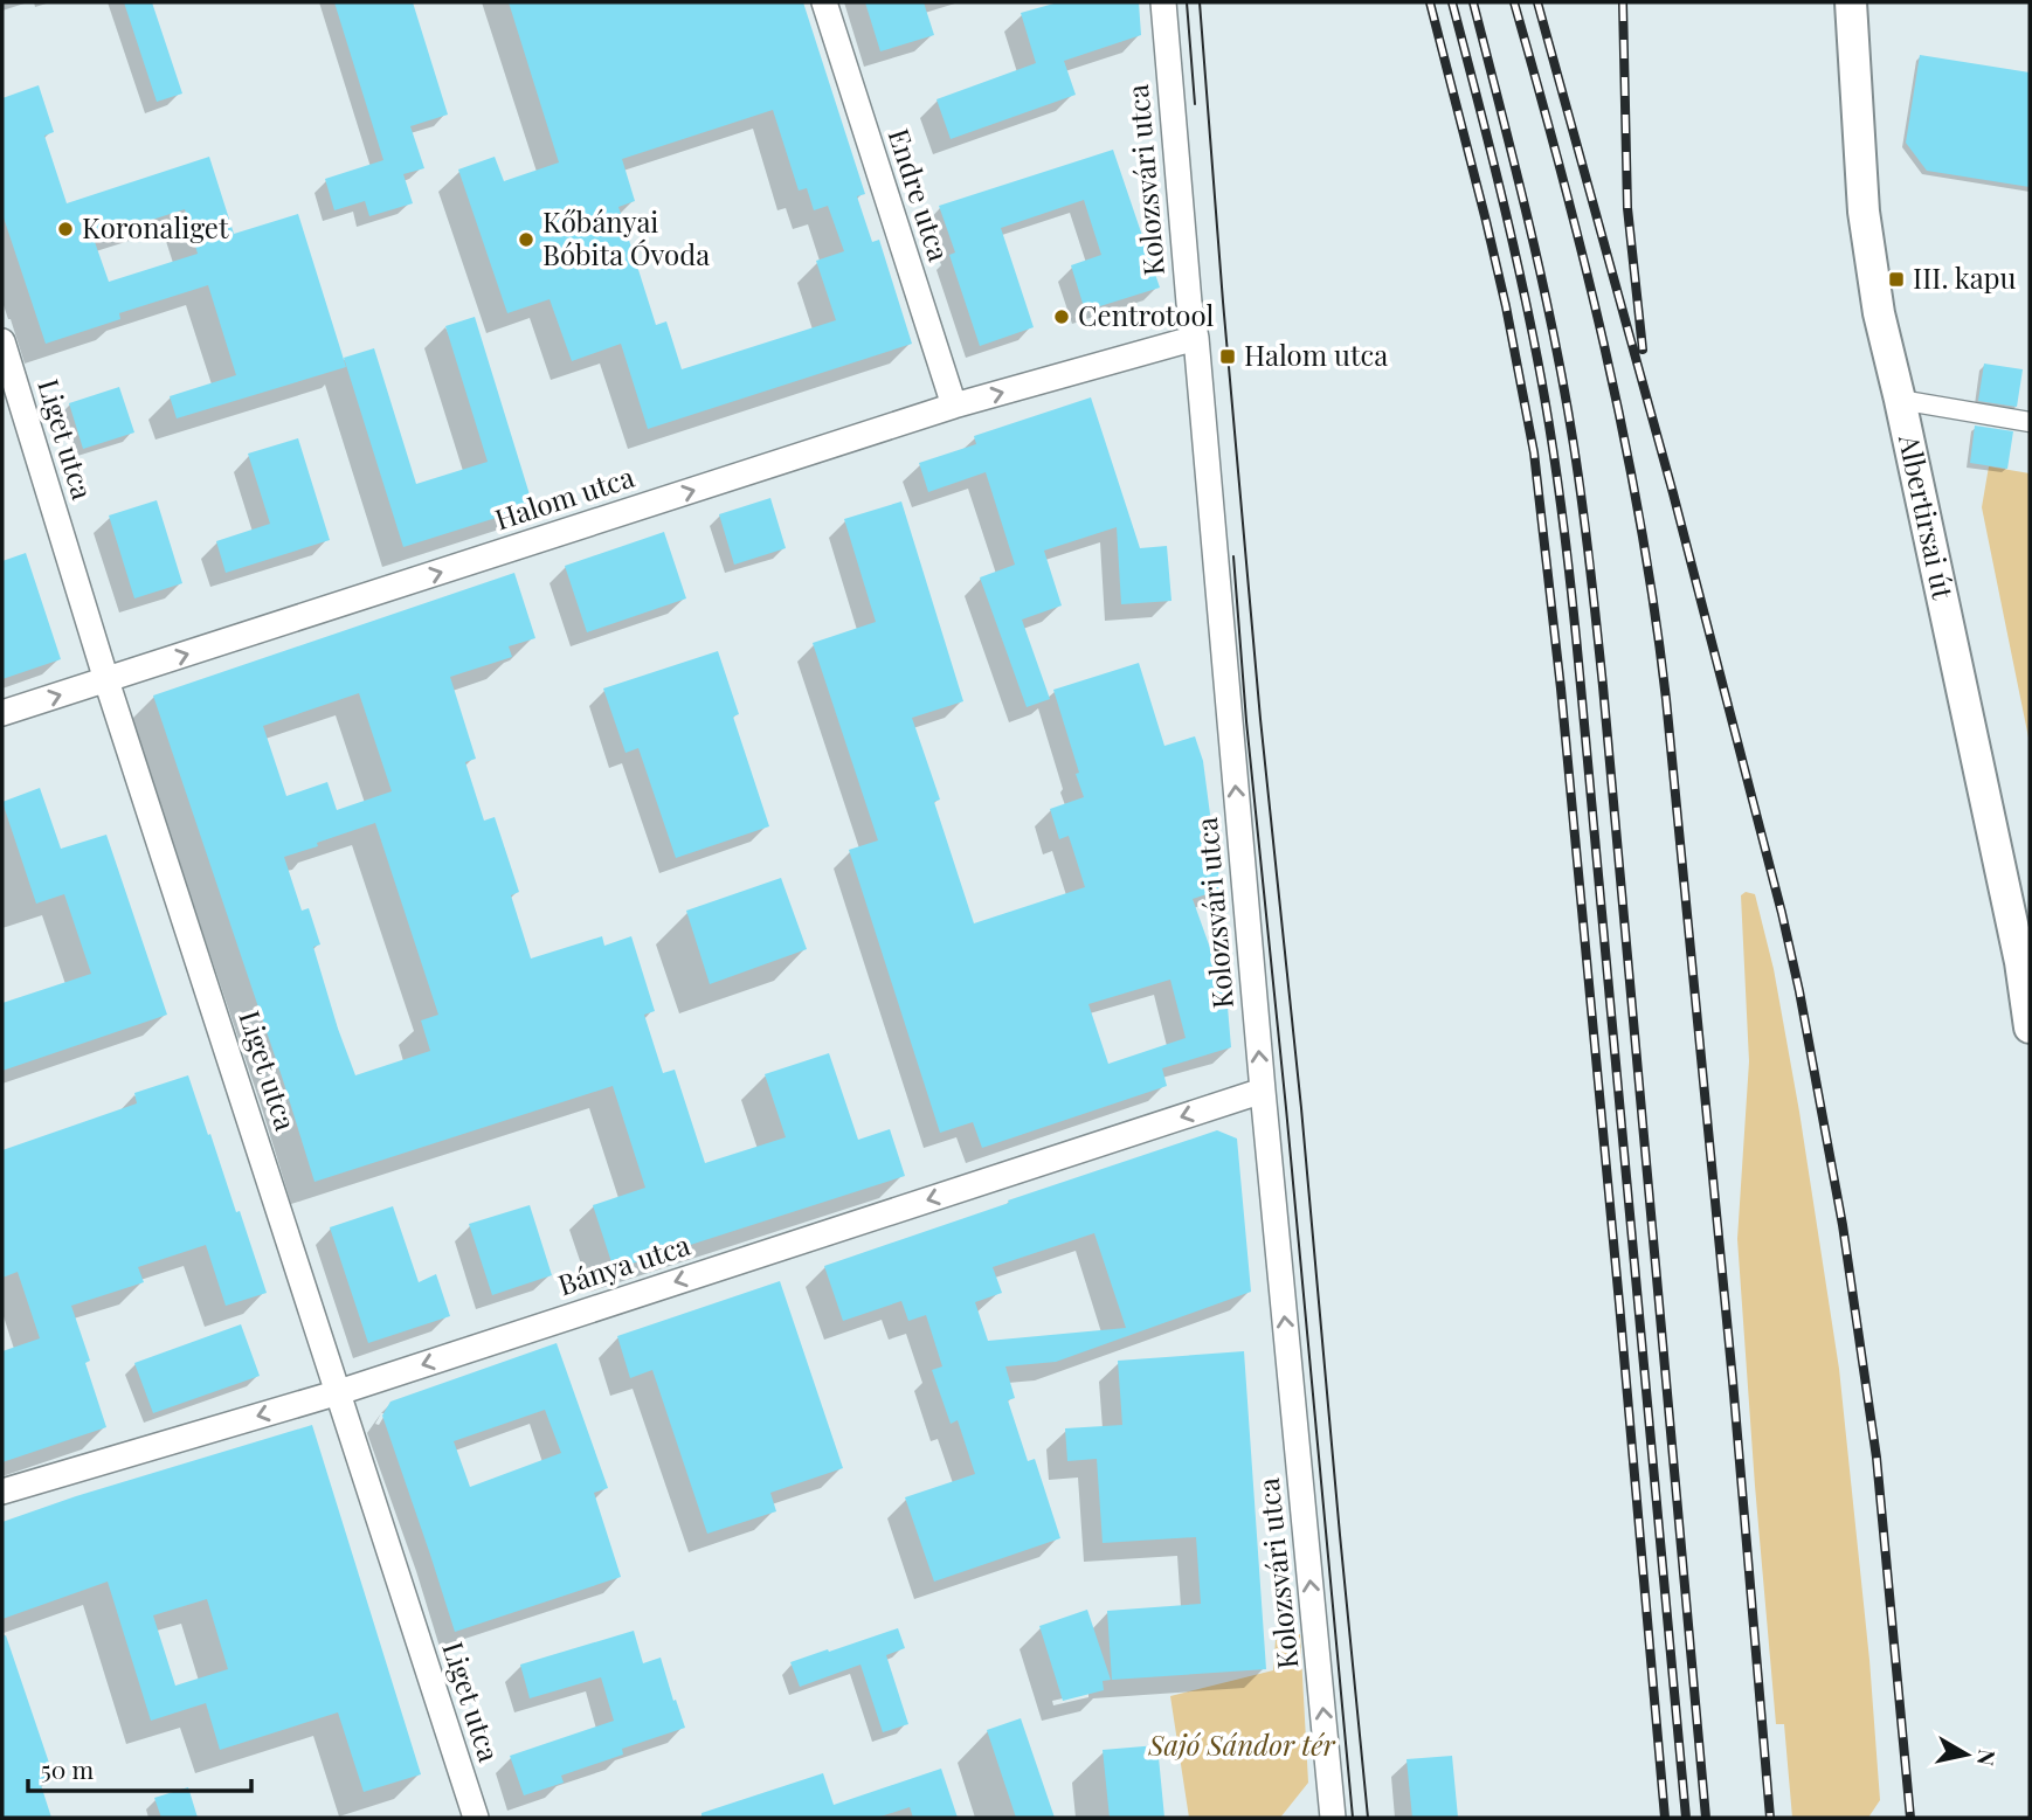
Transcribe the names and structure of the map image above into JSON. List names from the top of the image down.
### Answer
{
  "streets": {
    "street": [
      "Kolozsvári utca",
      "Endre utca",
      "Liget utca",
      "Halom utca",
      "Albertirsai út",
      "Bánya utca"
    ]
  },
  "crossings": [
    ["Kolozsvári utca", "Halom utca"],
    ["Kolozsvári utca", "Bánya utca"],
    ["Endre utca", "Halom utca"],
    ["Liget utca", "Halom utca"],
    ["Liget utca", "Bánya utca"]
  ],
  "one_way": ["Kolozsvári utca", "Halom utca", "Bánya utca"],
  "parks": ["Sajó Sándor tér"],
  "places": {
    "other": ["Koronaliget", "Kőbányai Bóbita Óvoda", "Centrotool"],
    "transit": ["III. kapu", "Halom utca"]
  },
  "scale_bar": "50 m",
  "north": "right"
}
